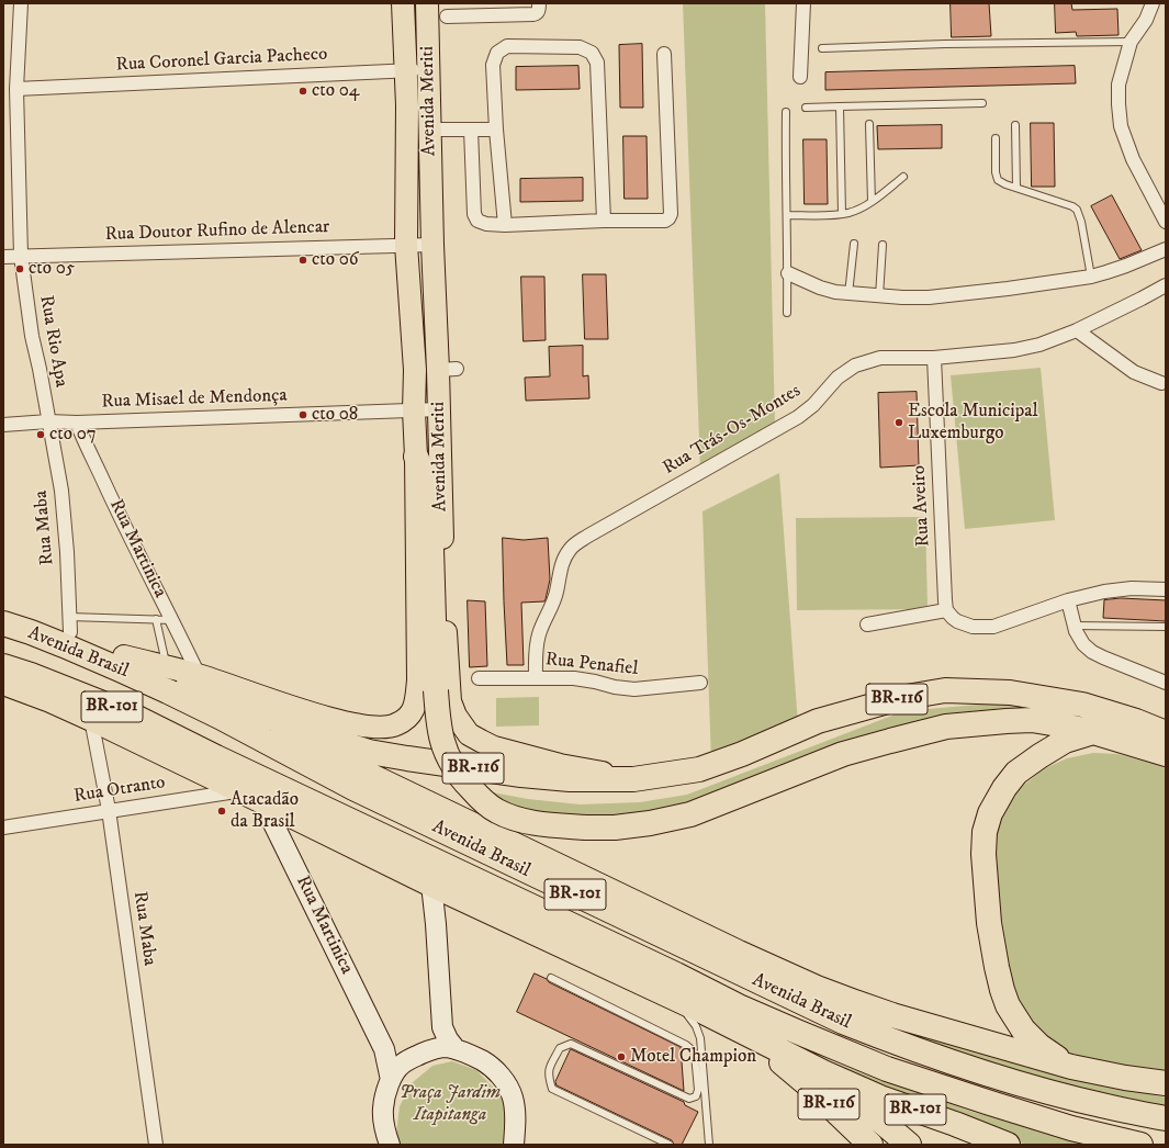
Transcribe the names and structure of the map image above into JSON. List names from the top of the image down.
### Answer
{
  "streets": {
    "highway": ["Avenida Brasil", "BR-116", "BR-101"],
    "main road": ["Avenida Meriti"],
    "street": [
      "Rua Coronel Garcia Pacheco",
      "Rua Doutor Rufino de Alencar",
      "Rua Rio Apa",
      "Rua Misael de Mendonça",
      "Rua Trás-Os-Montes",
      "Rua Aveiro",
      "Rua Maba",
      "Rua Martinica",
      "Rua Penafiel",
      "Rua Otranto"
    ]
  },
  "crossings": [
    ["Rua Coronel Garcia Pacheco", "Avenida Meriti"],
    ["Rua Coronel Garcia Pacheco", "Rua Rio Apa"],
    ["Avenida Meriti", "Rua Doutor Rufino de Alencar"],
    ["Avenida Meriti", "Rua Misael de Mendonça"],
    ["Avenida Meriti", "Avenida Brasil"],
    ["Avenida Meriti", "BR-116"],
    ["Rua Doutor Rufino de Alencar", "Rua Rio Apa"],
    ["Rua Rio Apa", "Rua Misael de Mendonça"],
    ["Rua Rio Apa", "Rua Maba"],
    ["Rua Misael de Mendonça", "Rua Maba"],
    ["Rua Misael de Mendonça", "Rua Martinica"],
    ["Rua Trás-Os-Montes", "Rua Aveiro"],
    ["Rua Trás-Os-Montes", "Rua Penafiel"],
    ["Rua Maba", "Avenida Brasil"],
    ["Rua Maba", "Rua Otranto"],
    ["Rua Martinica", "Avenida Brasil"],
    ["Avenida Brasil", "BR-116"],
    ["Avenida Brasil", "BR-101"],
    ["BR-116", "BR-101"]
  ],
  "parks": ["Praça Jardim Itapitanga"],
  "places": [
    "cto 04",
    "cto 06",
    "cto 05",
    "cto 08",
    "Escola Municipal Luxemburgo",
    "cto 07",
    "Atacadão da Brasil",
    "Motel Champion"
  ]
}
